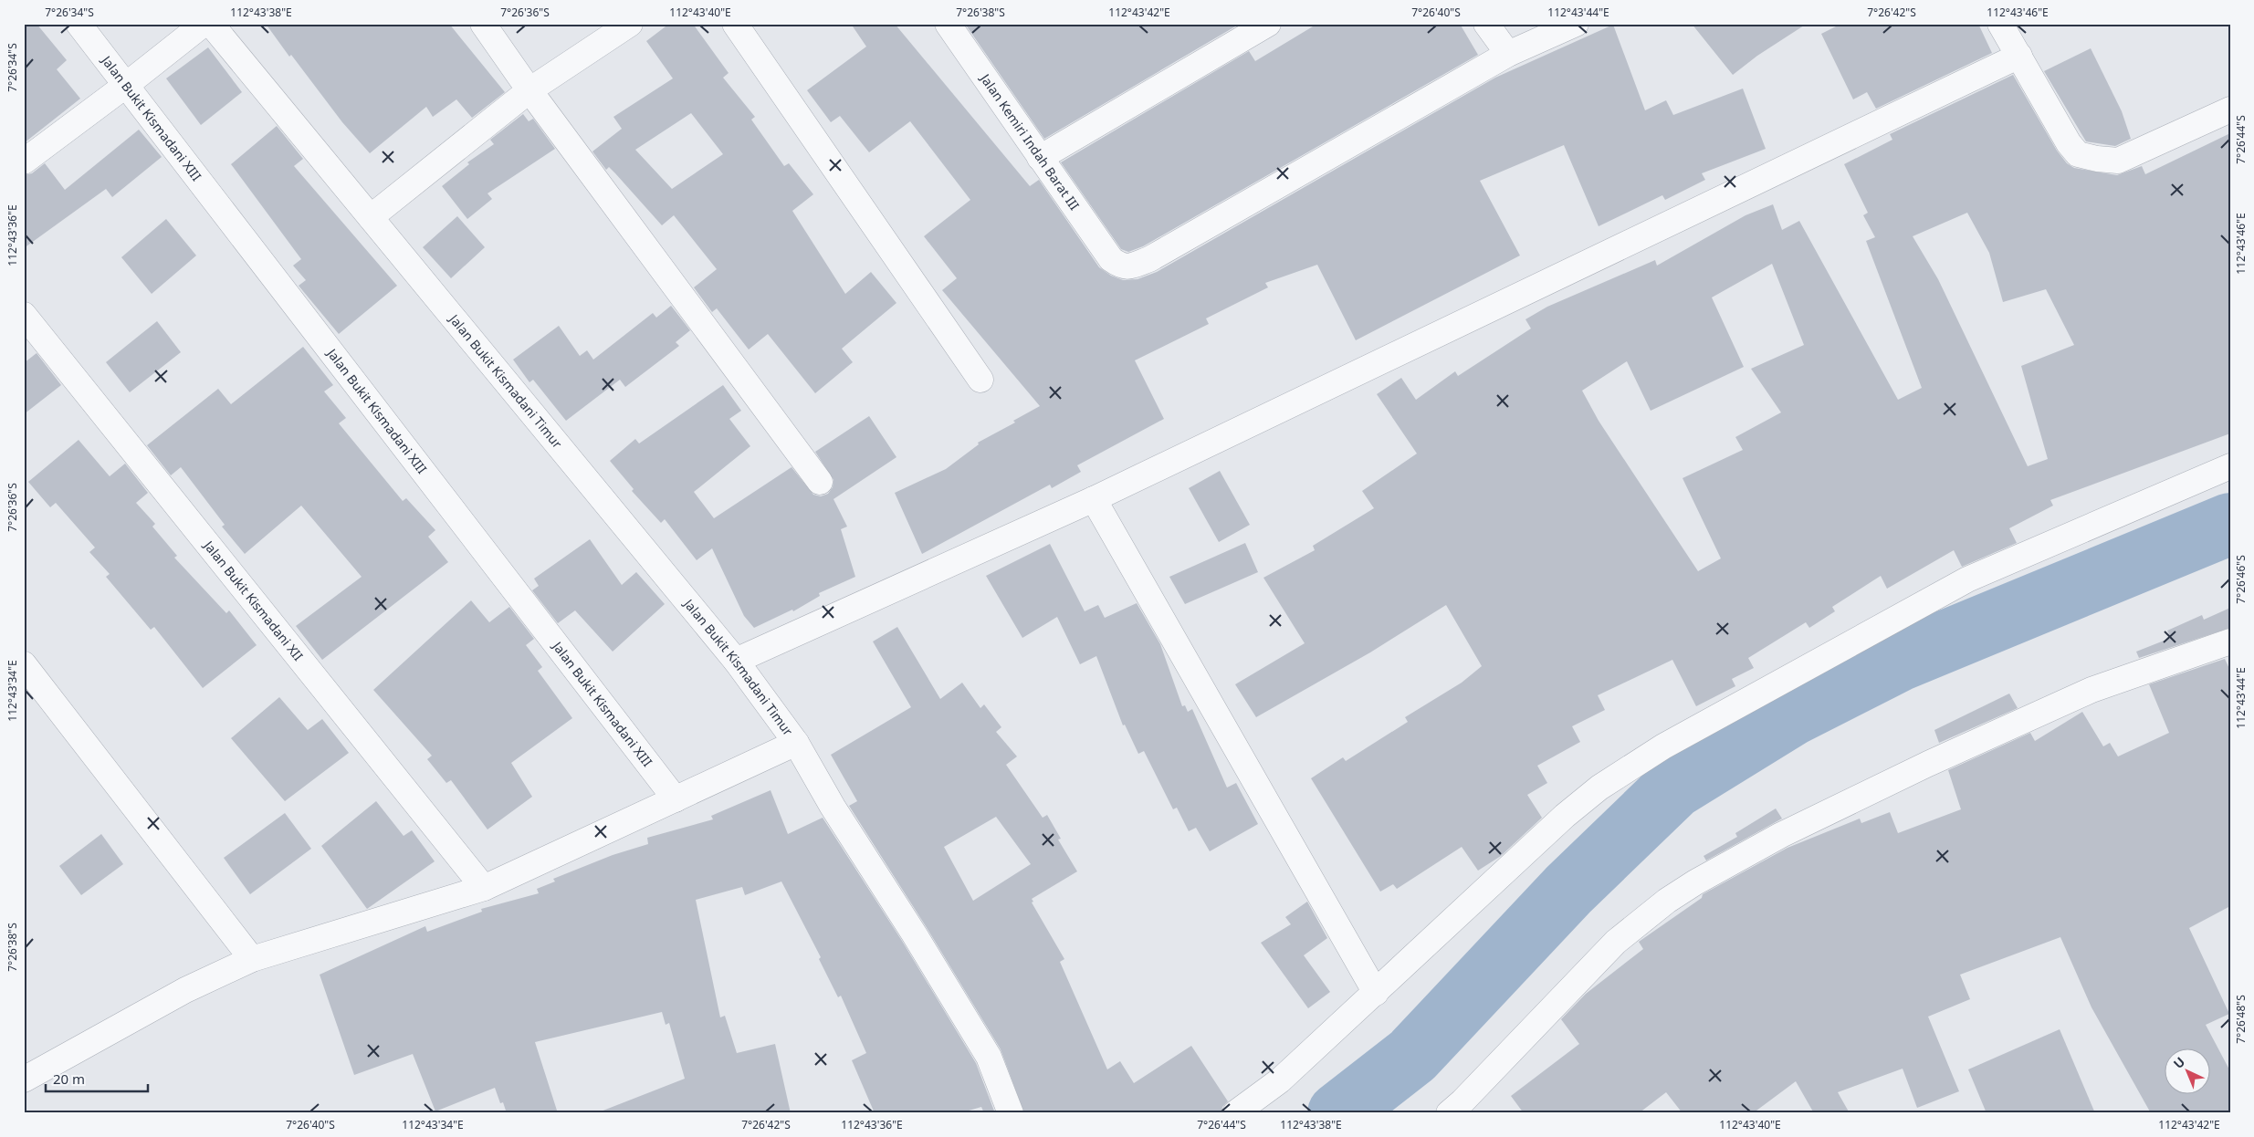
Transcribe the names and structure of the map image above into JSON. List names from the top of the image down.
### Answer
{
  "streets": {
    "street": [
      "Jalan Bukit Kismadani XIII",
      "Jalan Kemiri Indah Barat III",
      "Jalan Bukit Kismadani Timur",
      "Jalan Bukit Kismadani XII"
    ]
  },
  "scale_bar": "20 m",
  "north": "top left",
  "coordinates": [
    "7°26'34\"S",
    "112°43'38\"E",
    "7°26'36\"S",
    "112°43'40\"E",
    "7°26'38\"S",
    "112°43'42\"E",
    "7°26'40\"S",
    "112°43'44\"E",
    "7°26'42\"S",
    "112°43'46\"E",
    "7°26'44\"S",
    "112°43'36\"E",
    "7°26'46\"S",
    "112°43'34\"E",
    "7°26'48\"S"
  ]
}
